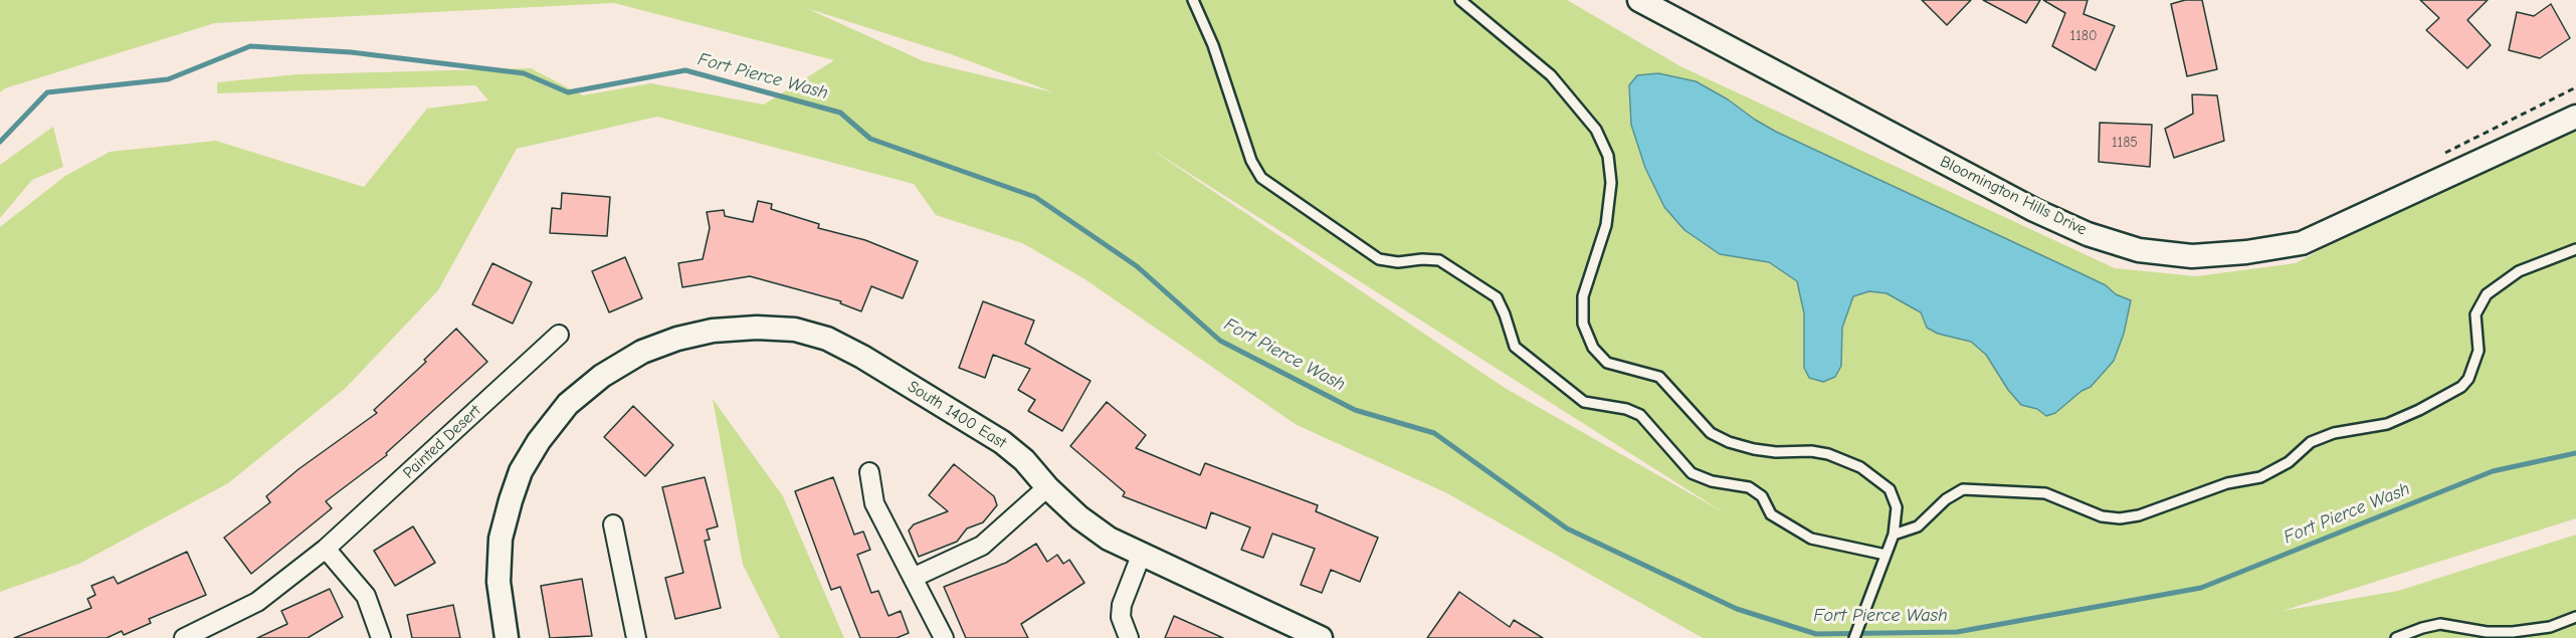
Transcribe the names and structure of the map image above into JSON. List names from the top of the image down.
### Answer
{
  "streets": {
    "street": ["Bloomington Hills Drive", "South 1400 East", "Painted Desert"]
  },
  "water": ["Fort Pierce Wash"],
  "house_numbers": ["1180", "1185"]
}
